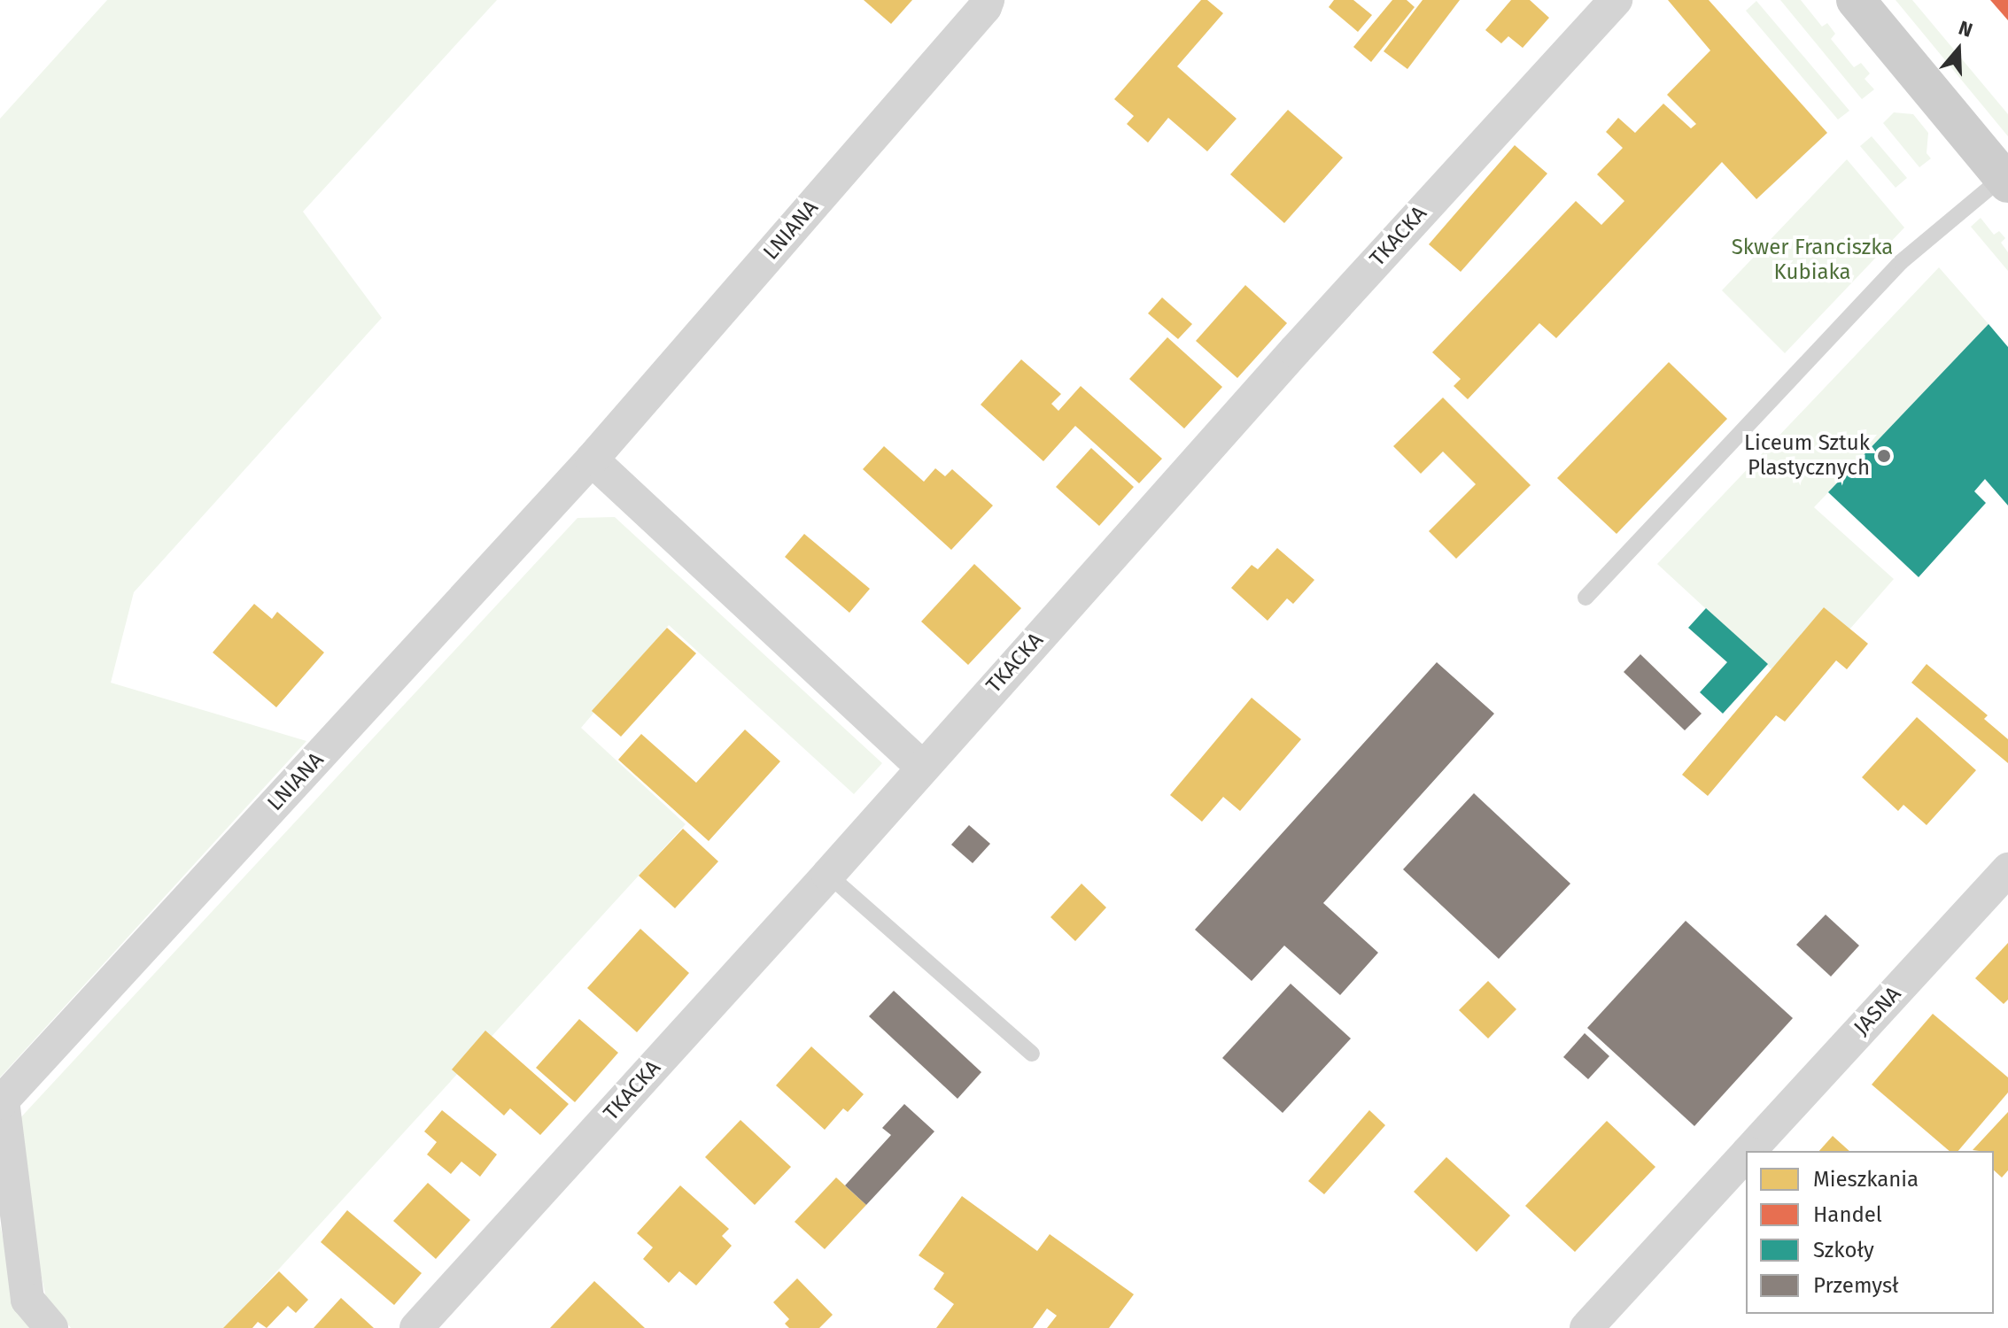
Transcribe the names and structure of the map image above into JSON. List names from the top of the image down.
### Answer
{
  "streets": {
    "street": ["LNIANA", "TKACKA", "JASNA"]
  },
  "parks": ["Skwer Franciszka Kubiaka"],
  "places": ["Liceum Sztuk Plastycznych"],
  "legend": [
    "Mieszkania",
    "Handel",
    "Szkoły",
    "Przemysł"
  ],
  "north": "top"
}
